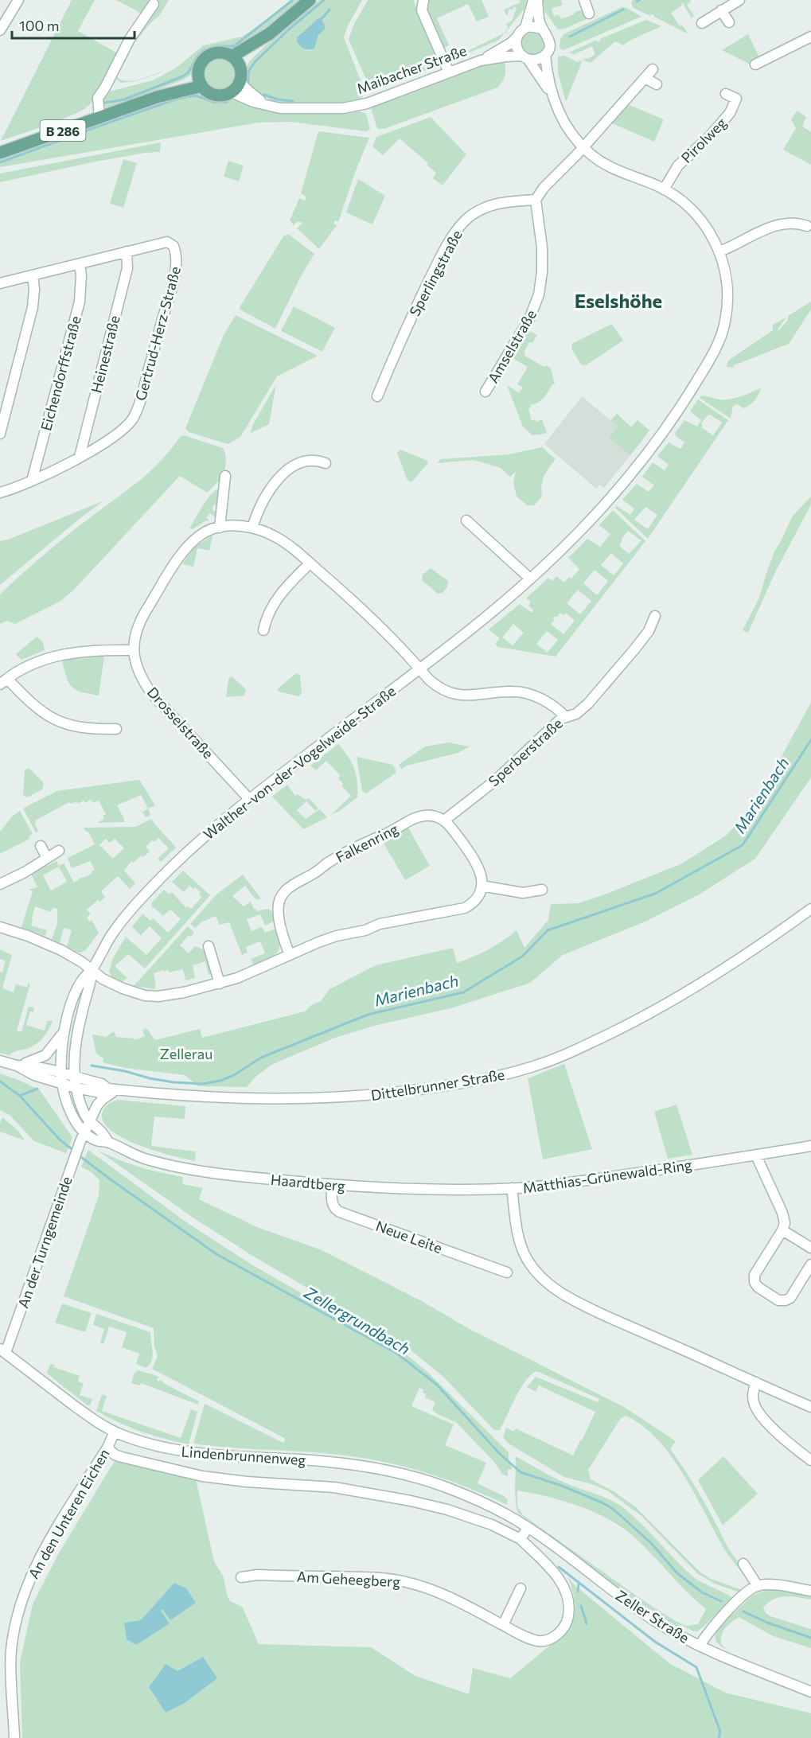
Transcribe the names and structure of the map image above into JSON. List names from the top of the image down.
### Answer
{
  "streets": {
    "main road": ["Maibacher Straße", "B 286"],
    "street": [
      "Pirolweg",
      "Sperlingstraße",
      "Gertrud-Herz-Straße",
      "Amselstraße",
      "Heinestraße",
      "Eichendorffstraße",
      "Drosselstraße",
      "Sperberstraße",
      "Walther-von-der-Vogelweide-Straße",
      "Falkenring",
      "Dittelbrunner Straße",
      "Matthias-Grünewald-Ring",
      "Haardtberg",
      "Neue Leite",
      "An der Turngemeinde",
      "Lindenbrunnenweg",
      "An den Unteren Eichen",
      "Am Geheegberg",
      "Zeller Straße"
    ]
  },
  "crossings": [
    ["Maibacher Straße", "B 286"],
    ["Maibacher Straße", "Walther-von-der-Vogelweide-Straße"],
    ["Pirolweg", "Walther-von-der-Vogelweide-Straße"],
    ["Sperlingstraße", "Amselstraße"],
    ["Gertrud-Herz-Straße", "Heinestraße"],
    ["Gertrud-Herz-Straße", "Eichendorffstraße"],
    ["Drosselstraße", "Sperberstraße"],
    ["Drosselstraße", "Walther-von-der-Vogelweide-Straße"],
    ["Sperberstraße", "Falkenring"],
    ["Walther-von-der-Vogelweide-Straße", "Dittelbrunner Straße"],
    ["Dittelbrunner Straße", "An der Turngemeinde"],
    ["Matthias-Grünewald-Ring", "Haardtberg"],
    ["Haardtberg", "Neue Leite"],
    ["Haardtberg", "An der Turngemeinde"],
    ["An der Turngemeinde", "Lindenbrunnenweg"],
    ["Lindenbrunnenweg", "An den Unteren Eichen"],
    ["Lindenbrunnenweg", "Am Geheegberg"],
    ["Lindenbrunnenweg", "Zeller Straße"]
  ],
  "districts": ["Eselshöhe"],
  "water": ["Marienbach", "Zellergrundbach"],
  "parks": ["Zellerau"],
  "scale_bar": "100 m"
}
